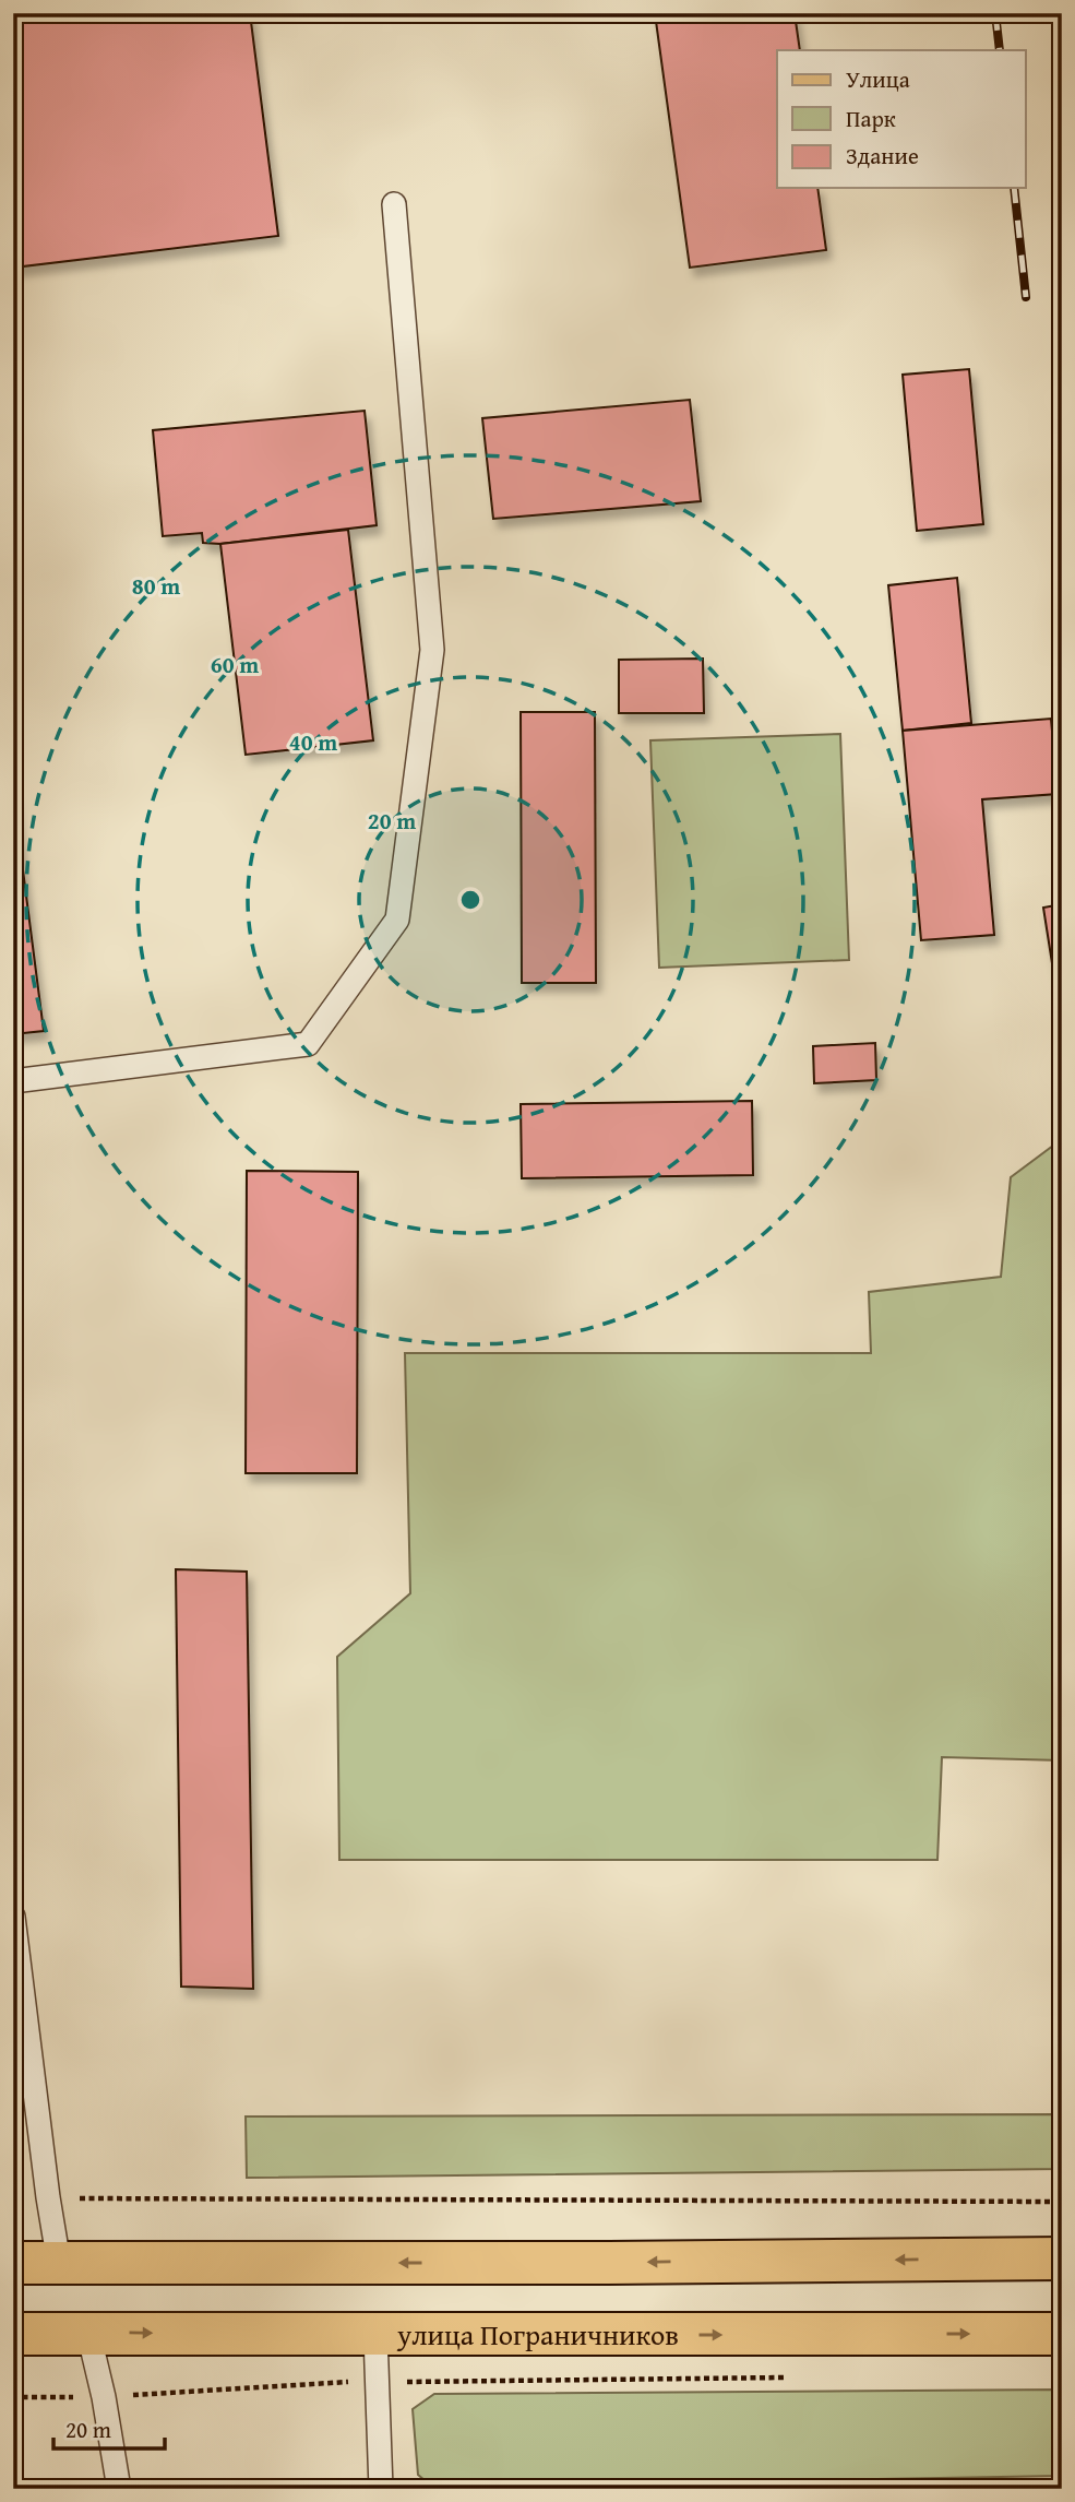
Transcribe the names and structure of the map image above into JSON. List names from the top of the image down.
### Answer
{
  "streets": {
    "main road": ["улица Пограничников"]
  },
  "legend": ["Улица", "Парк", "Здание"],
  "scale_bar": "20 m",
  "rings": [
    "80 m",
    "60 m",
    "40 m",
    "20 m"
  ]
}
